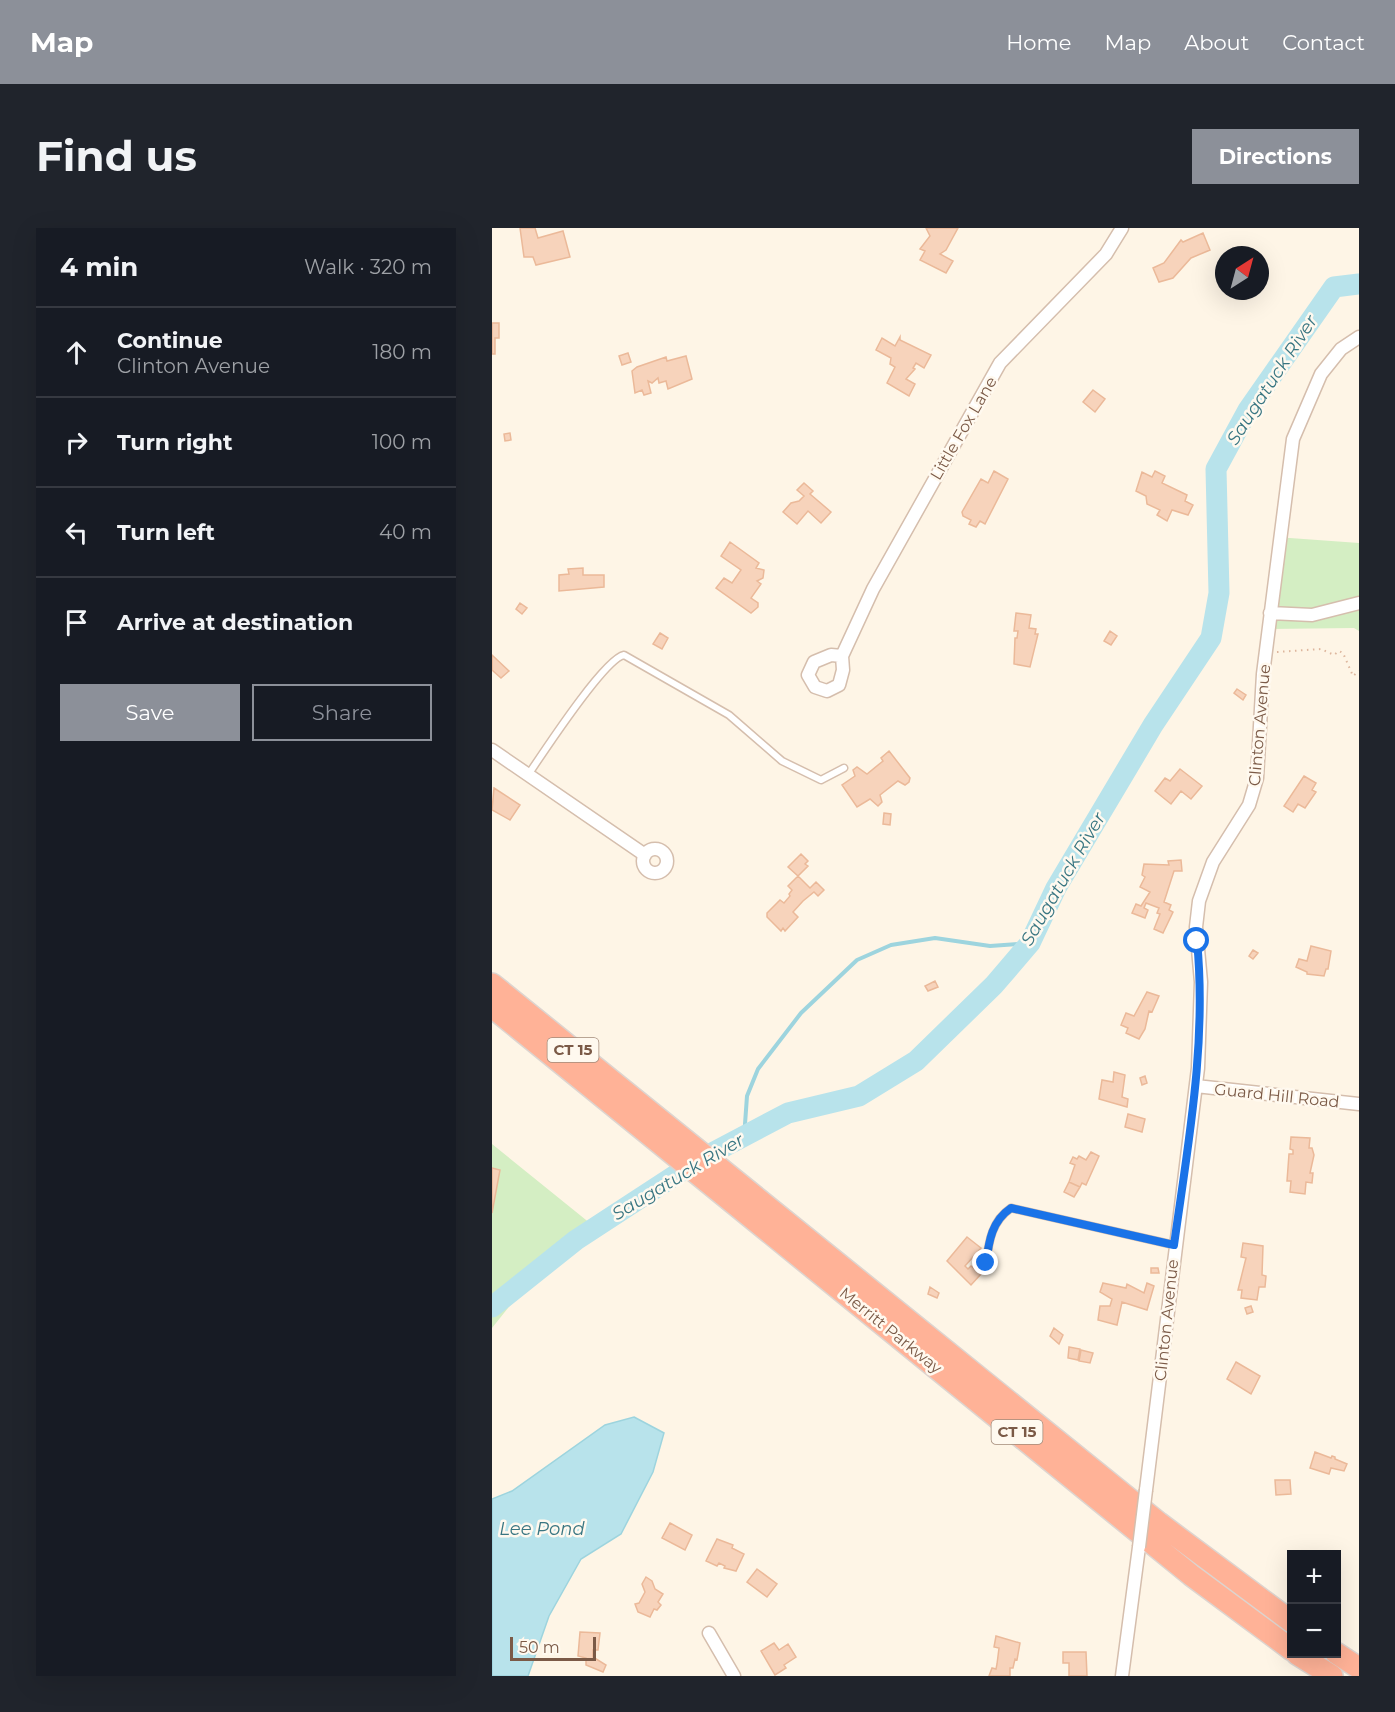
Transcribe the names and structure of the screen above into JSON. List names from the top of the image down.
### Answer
{
  "streets": {
    "highway": ["CT 15", "Merritt Parkway"],
    "street": ["Little Fox Lane", "Clinton Avenue", "Guard Hill Road"]
  },
  "crossings": [
    ["Clinton Avenue", "Guard Hill Road"]
  ],
  "water": ["Saugatuck River", "Lee Pond"],
  "scale_bar": "50 m",
  "north": "top right",
  "page": {
    "header": "Map",
    "nav": [
      "Home",
      "Map",
      "About",
      "Contact"
    ],
    "buttons": [
      "Directions",
      ["Save", "Share"]
    ],
    "title": "Find us",
    "heading": ["4 min", "Walk · 320 m"],
    "list": [
      ["Continue", "Clinton Avenue", "180 m"],
      ["Turn right", "100 m"],
      ["Turn left", "40 m"],
      "Arrive at destination"
    ],
    "map_buttons": ["+", "−"],
    "scale": "50 m"
  }
}
